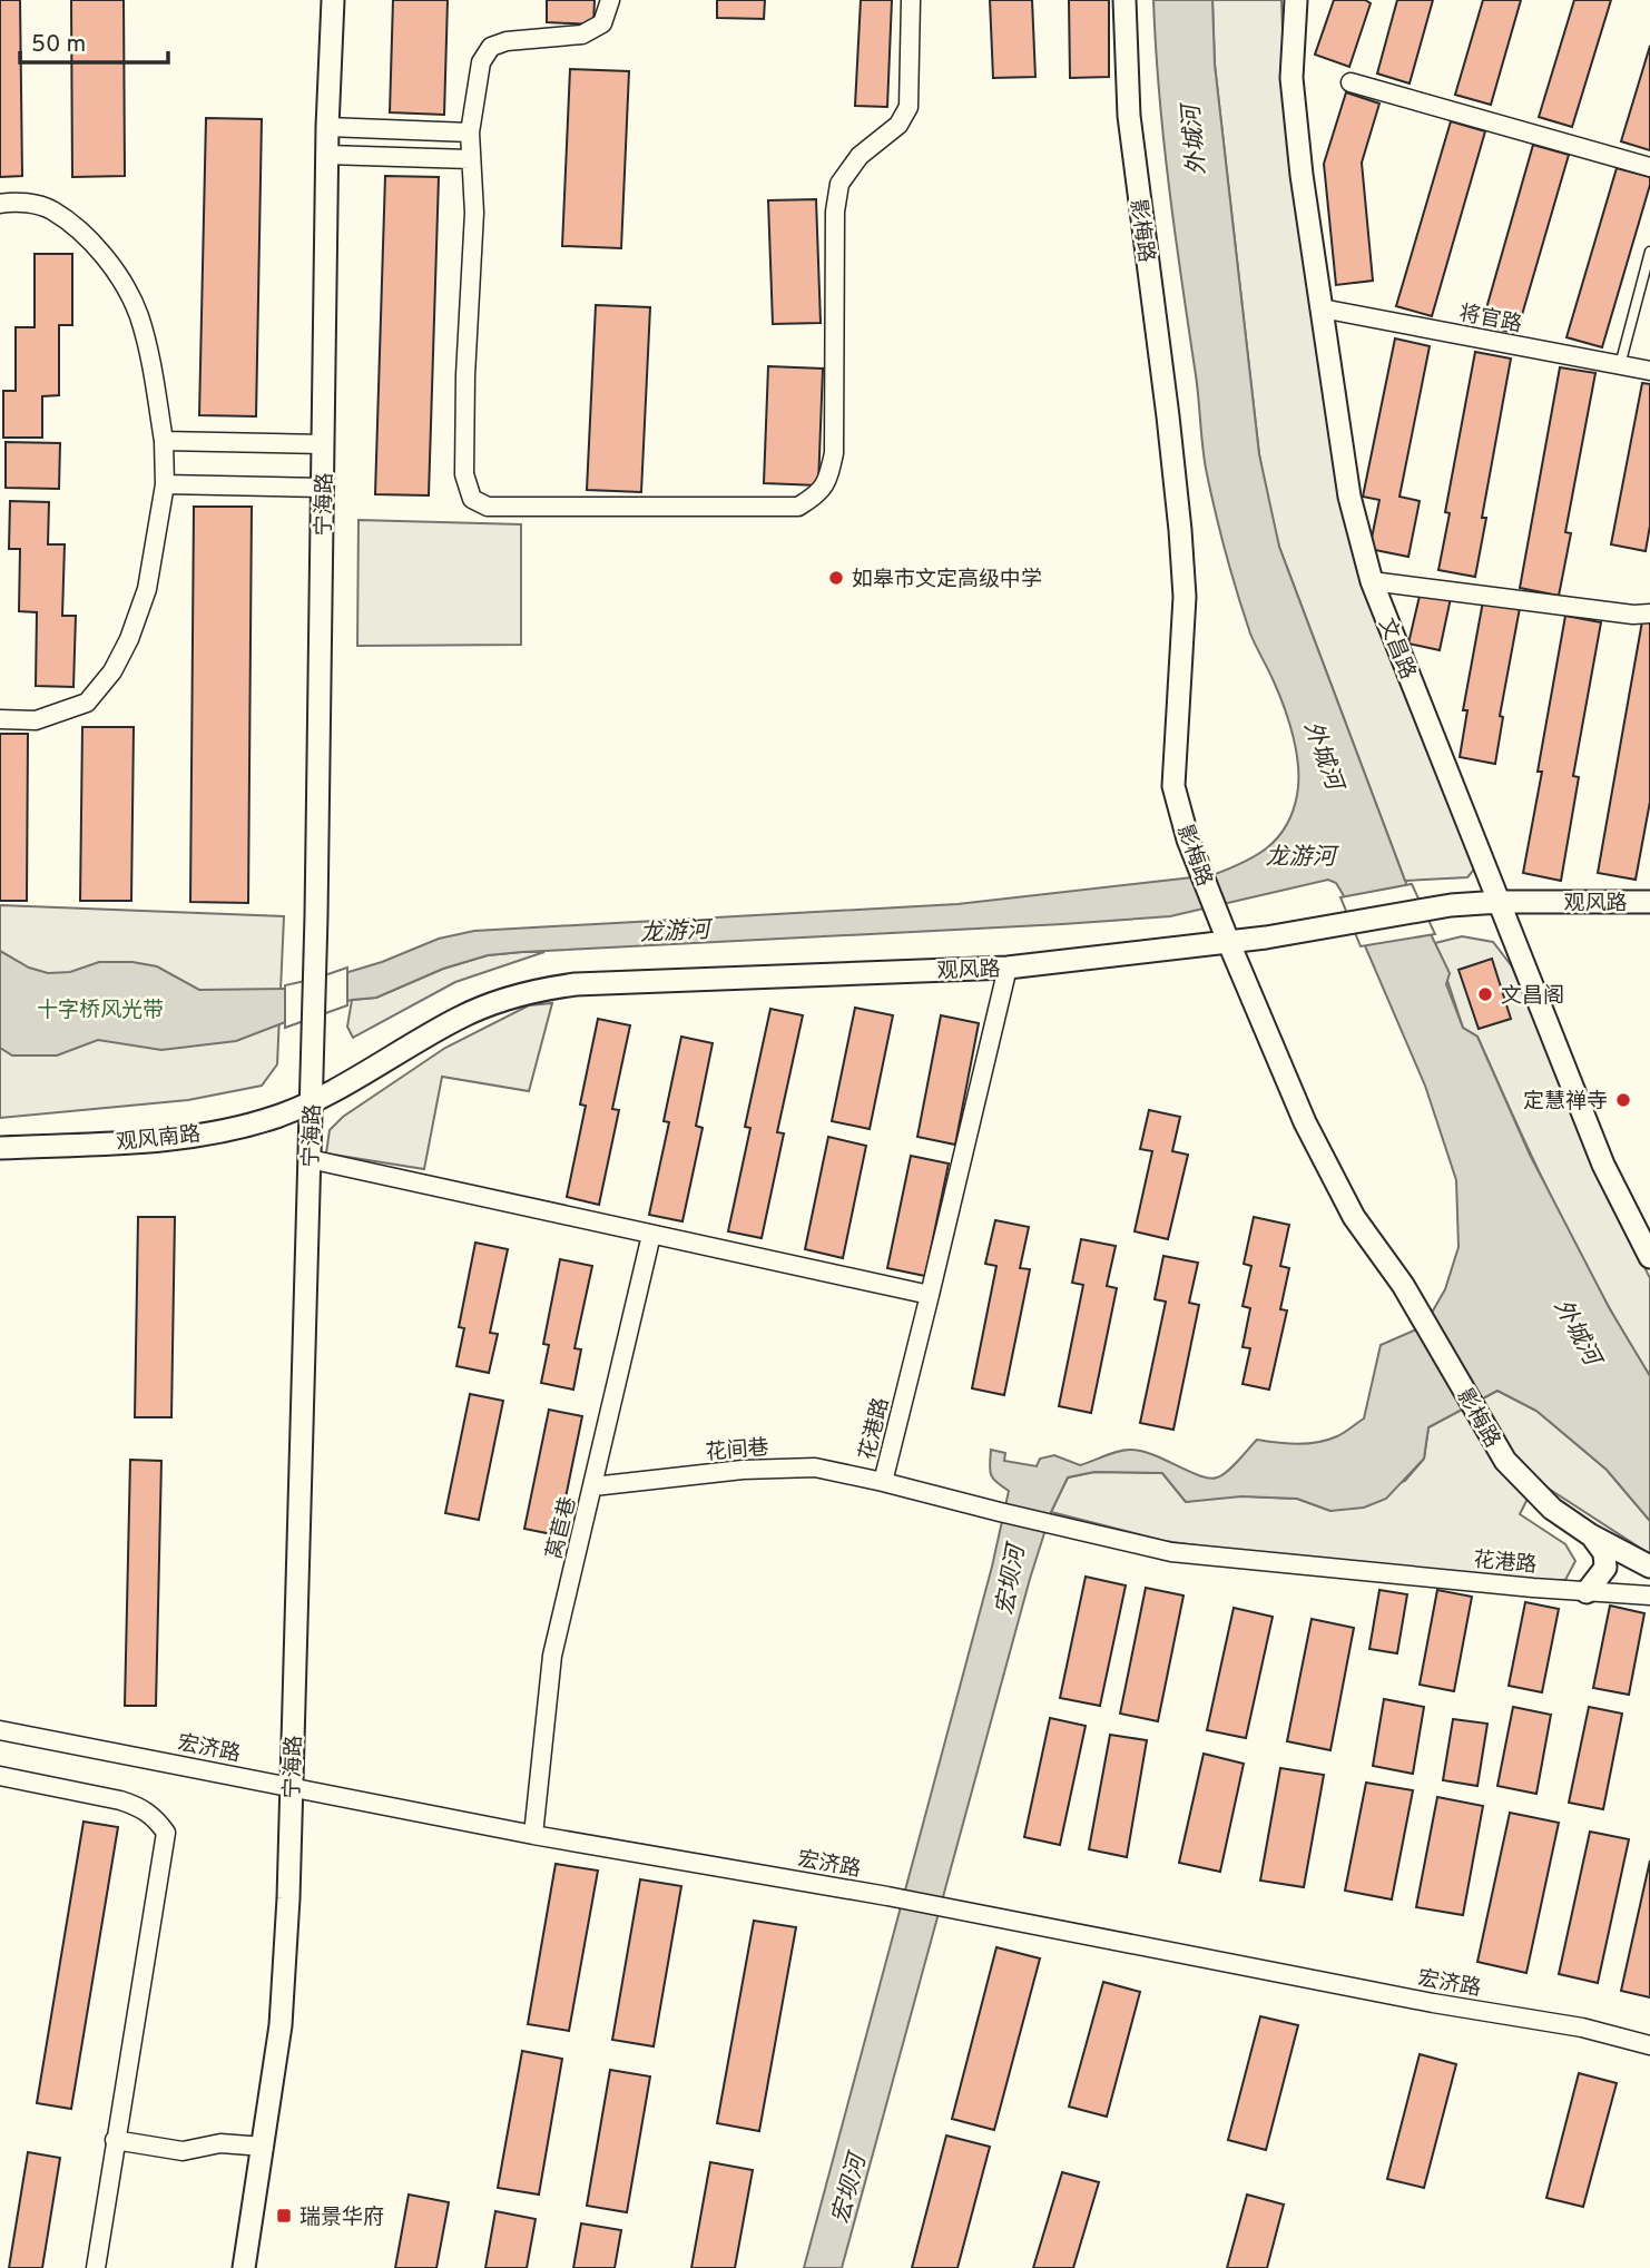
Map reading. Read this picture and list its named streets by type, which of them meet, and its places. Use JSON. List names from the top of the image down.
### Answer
{
  "streets": {
    "street": [
      "影梅路",
      "将官路",
      "宁海路",
      "文昌路",
      "观风路",
      "观风南路",
      "花港路",
      "花间巷",
      "莴苣巷",
      "宏济路"
    ]
  },
  "crossings": [
    ["影梅路", "观风路"],
    ["将官路", "文昌路"],
    ["宁海路", "观风路"],
    ["宁海路", "观风南路"],
    ["宁海路", "宏济路"],
    ["文昌路", "观风路"],
    ["观风路", "观风南路"],
    ["观风路", "花港路"],
    ["花港路", "花间巷"],
    ["花间巷", "莴苣巷"],
    ["莴苣巷", "宏济路"]
  ],
  "water": ["外城河", "龙游河", "宏坝河"],
  "parks": ["十字桥风光带"],
  "places": {
    "other": ["如皋市文定高级中学", "文昌阁", "定慧禅寺"],
    "transit": ["瑞景华府"]
  },
  "scale_bar": "50 m"
}
